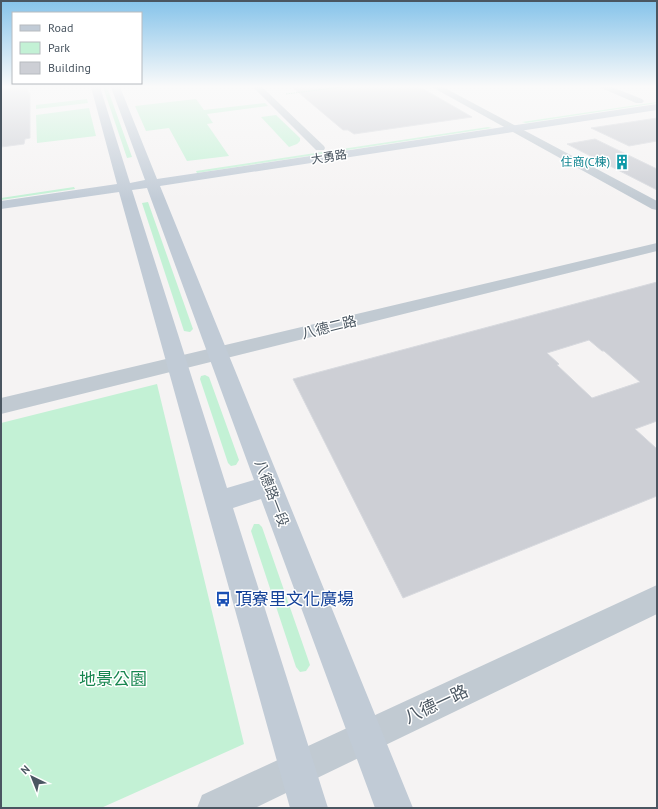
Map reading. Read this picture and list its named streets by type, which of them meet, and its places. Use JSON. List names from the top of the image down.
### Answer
{
  "streets": {
    "street": [
      "大勇路",
      "八德二路",
      "八德路一段",
      "八德一路"
    ]
  },
  "crossings": [
    ["大勇路", "八德路一段"],
    ["八德二路", "八德路一段"],
    ["八德路一段", "八德一路"]
  ],
  "parks": ["地景公園"],
  "places": {
    "building": ["住商(C棟)"],
    "bus stop": ["頂寮里文化廣場"]
  },
  "legend": ["Road", "Park", "Building"],
  "north": "top left"
}
